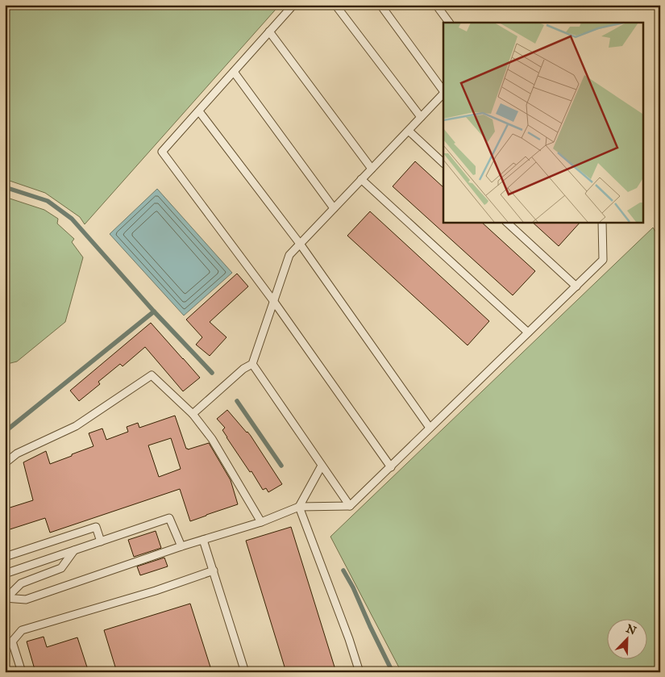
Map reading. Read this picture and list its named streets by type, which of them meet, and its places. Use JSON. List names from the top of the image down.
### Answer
{
  "north": "top right"
}
